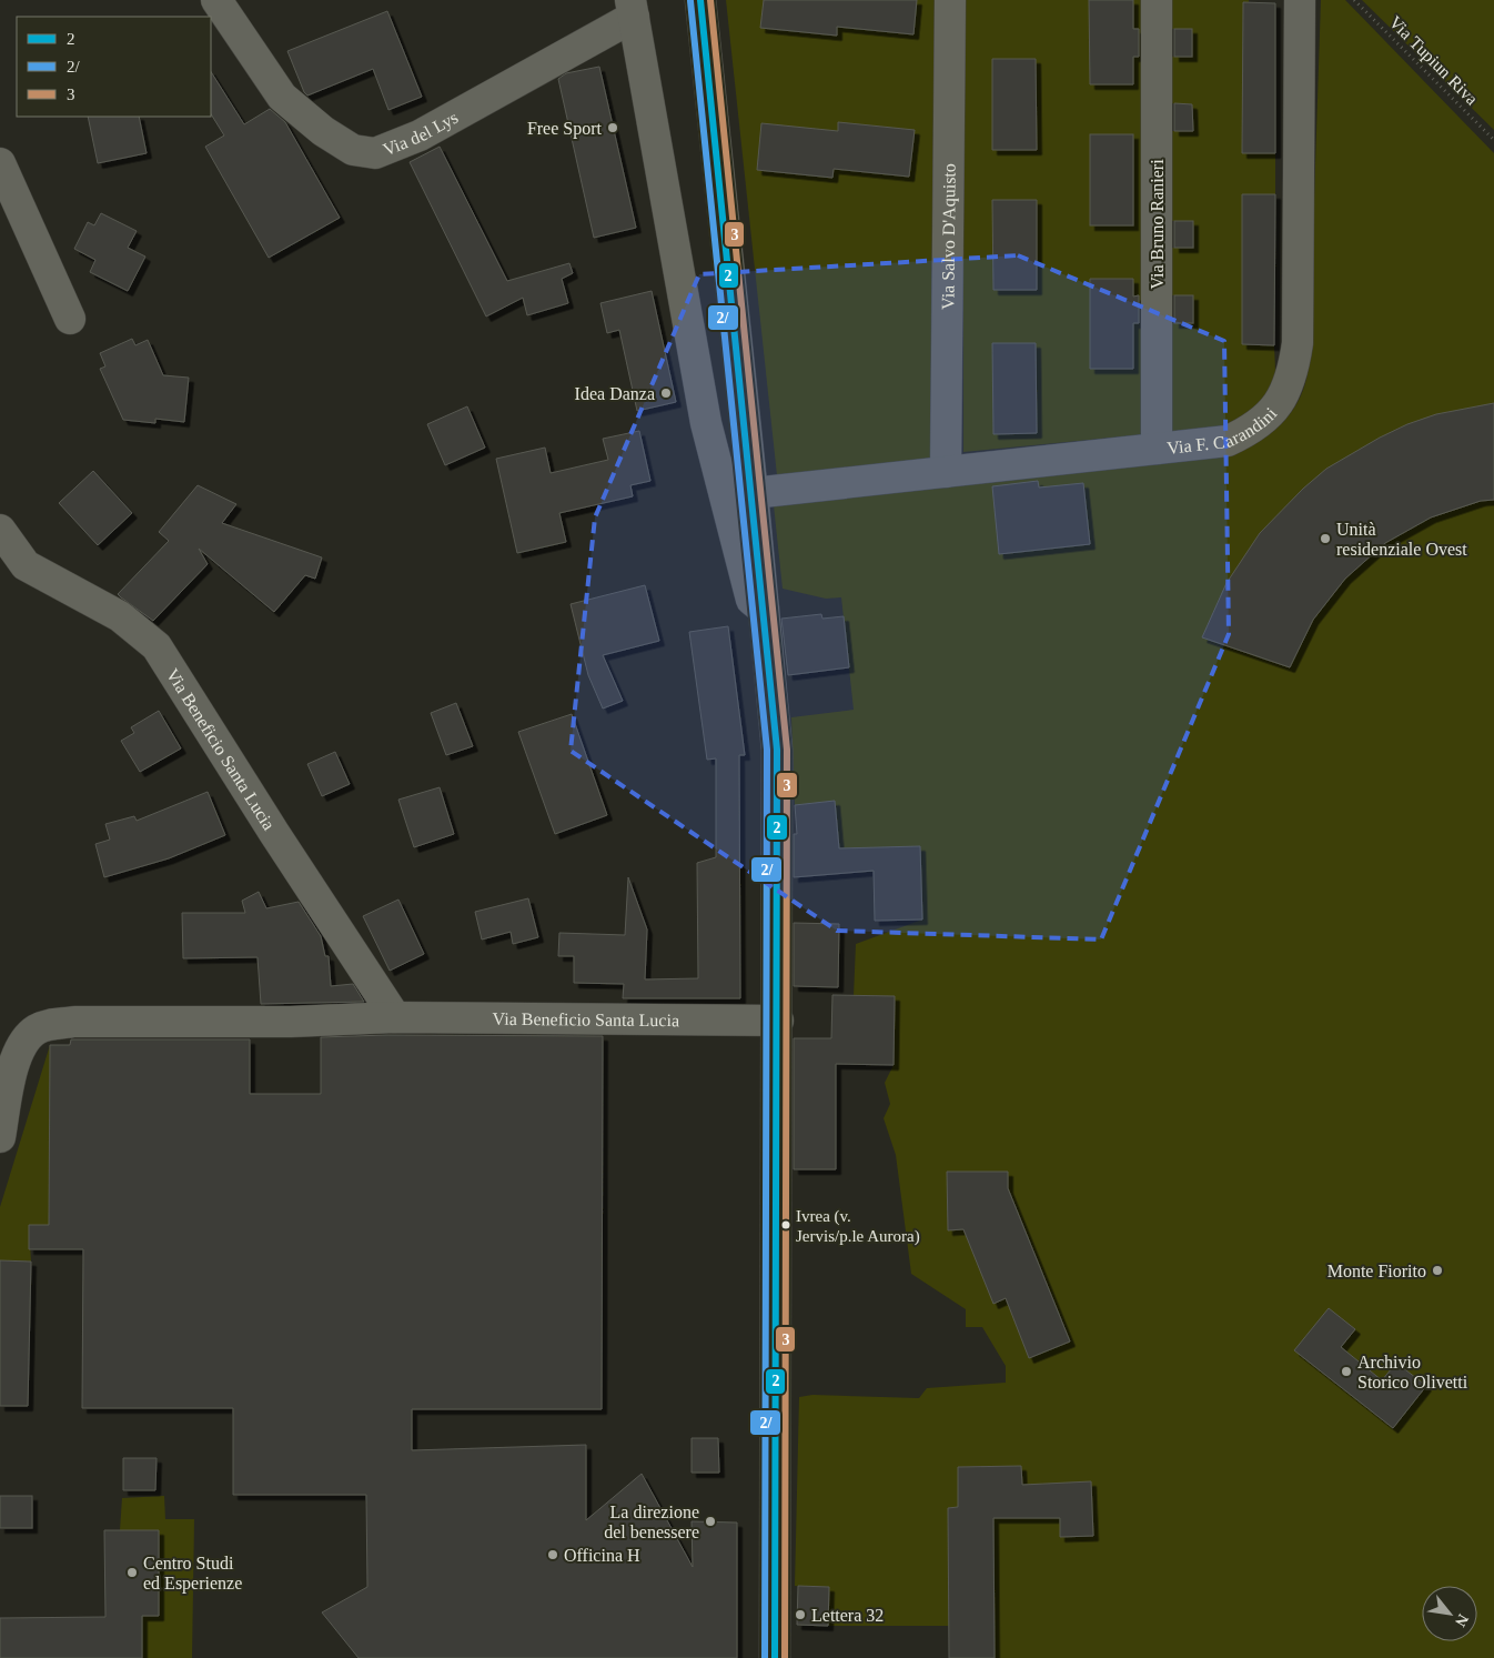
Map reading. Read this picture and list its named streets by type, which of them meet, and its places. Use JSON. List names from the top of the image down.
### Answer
{
  "streets": {
    "street": [
      "Via del Lys",
      "Via Bruno Ranieri",
      "Via Salvo D'Aquisto",
      "Via F. Carandini",
      "Via Beneficio Santa Lucia"
    ],
    "path": ["Via Tupiun Riva"]
  },
  "crossings": [
    ["Via Bruno Ranieri", "Via F. Carandini"],
    ["Via Salvo D'Aquisto", "Via F. Carandini"]
  ],
  "places": [
    "Free Sport",
    "Idea Danza",
    "Unità residenziale Ovest",
    "Ivrea (v. Jervis/p.le Aurora)",
    "Monte Fiorito",
    "Archivio Storico Olivetti",
    "La direzione del benessere",
    "Officina H",
    "Centro Studi ed Esperienze",
    "Lettera 32"
  ],
  "lines": ["transit line 2", "transit line 3", "transit line 2/"],
  "legend": ["2", "2/", "3"],
  "north": "bottom right"
}
